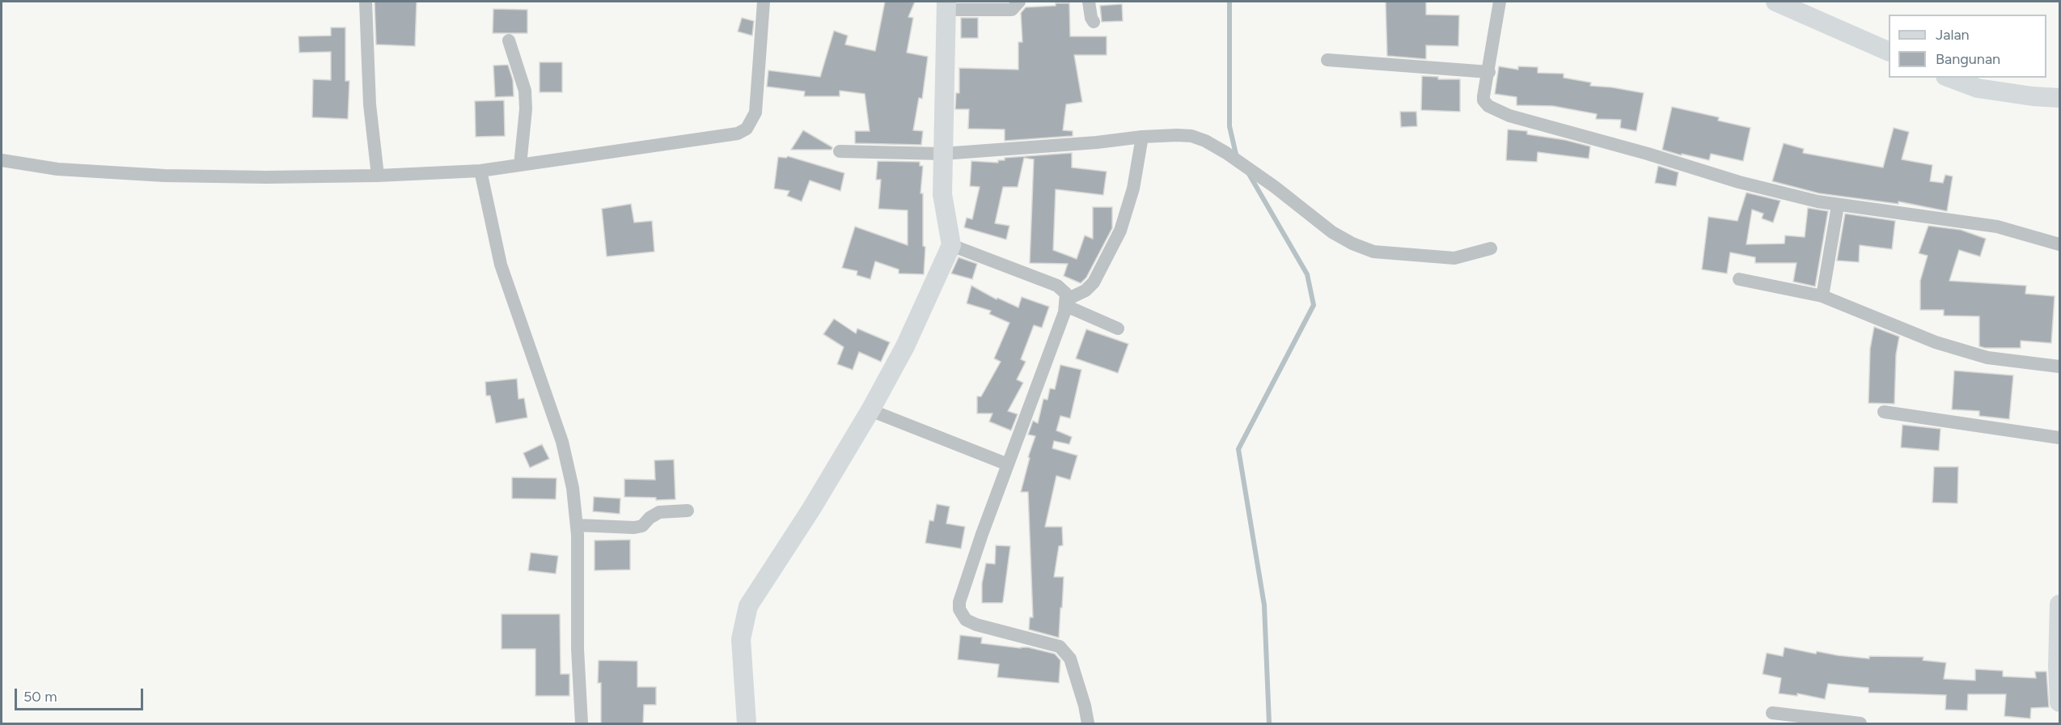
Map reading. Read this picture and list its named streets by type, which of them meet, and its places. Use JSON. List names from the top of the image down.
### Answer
{
  "legend": ["Jalan", "Bangunan"],
  "scale_bar": "50 m"
}
